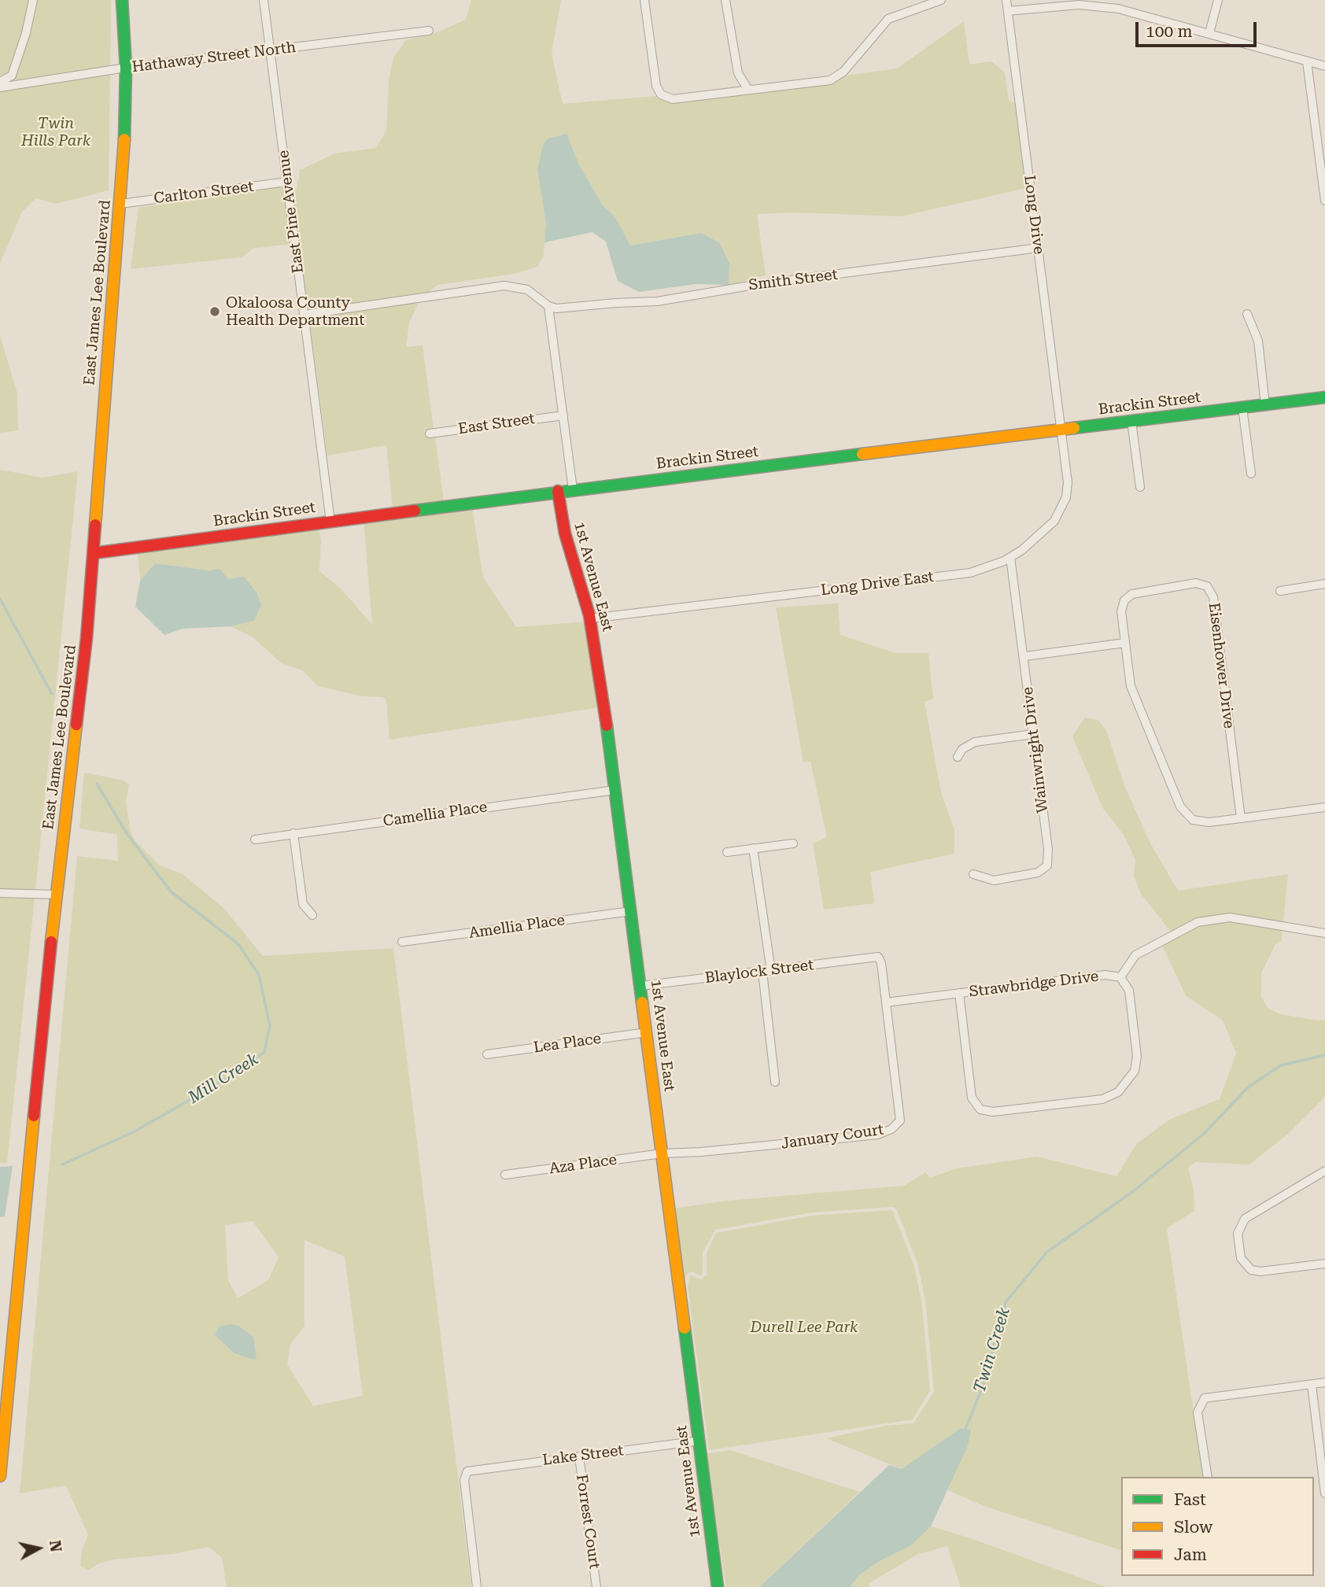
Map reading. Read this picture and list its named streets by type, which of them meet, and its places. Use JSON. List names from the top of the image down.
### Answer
{
  "streets": {
    "street": [
      "Hathaway Street North",
      "Carlton Street",
      "East Pine Avenue",
      "Long Drive",
      "Smith Street",
      "East James Lee Boulevard",
      "Brackin Street",
      "East Street",
      "1st Avenue East",
      "Long Drive East",
      "Eisenhower Drive",
      "Wainwright Drive",
      "Camellia Place",
      "Amellia Place",
      "Blaylock Street",
      "Strawbridge Drive",
      "Lea Place",
      "January Court",
      "Aza Place",
      "Lake Street",
      "Forrest Court"
    ]
  },
  "crossings": [
    ["Hathaway Street North", "East Pine Avenue"],
    ["Hathaway Street North", "East James Lee Boulevard"],
    ["Carlton Street", "East Pine Avenue"],
    ["Carlton Street", "East James Lee Boulevard"],
    ["East Pine Avenue", "Brackin Street"],
    ["Long Drive", "Smith Street"],
    ["Long Drive", "Brackin Street"],
    ["Long Drive", "Long Drive East"],
    ["East James Lee Boulevard", "Brackin Street"],
    ["Brackin Street", "1st Avenue East"],
    ["Brackin Street", "Long Drive East"],
    ["1st Avenue East", "Long Drive East"],
    ["1st Avenue East", "Camellia Place"],
    ["1st Avenue East", "Amellia Place"],
    ["1st Avenue East", "Blaylock Street"],
    ["1st Avenue East", "Lea Place"],
    ["1st Avenue East", "January Court"],
    ["1st Avenue East", "Aza Place"],
    ["1st Avenue East", "Lake Street"],
    ["Long Drive East", "Wainwright Drive"],
    ["Blaylock Street", "January Court"],
    ["Strawbridge Drive", "January Court"],
    ["January Court", "Aza Place"],
    ["Lake Street", "Forrest Court"]
  ],
  "water": ["Mill Creek", "Twin Creek"],
  "parks": ["Twin Hills Park", "Durell Lee Park"],
  "places": ["Okaloosa County Health Department"],
  "legend": ["Fast", "Slow", "Jam"],
  "scale_bar": "100 m",
  "north": "right"
}
